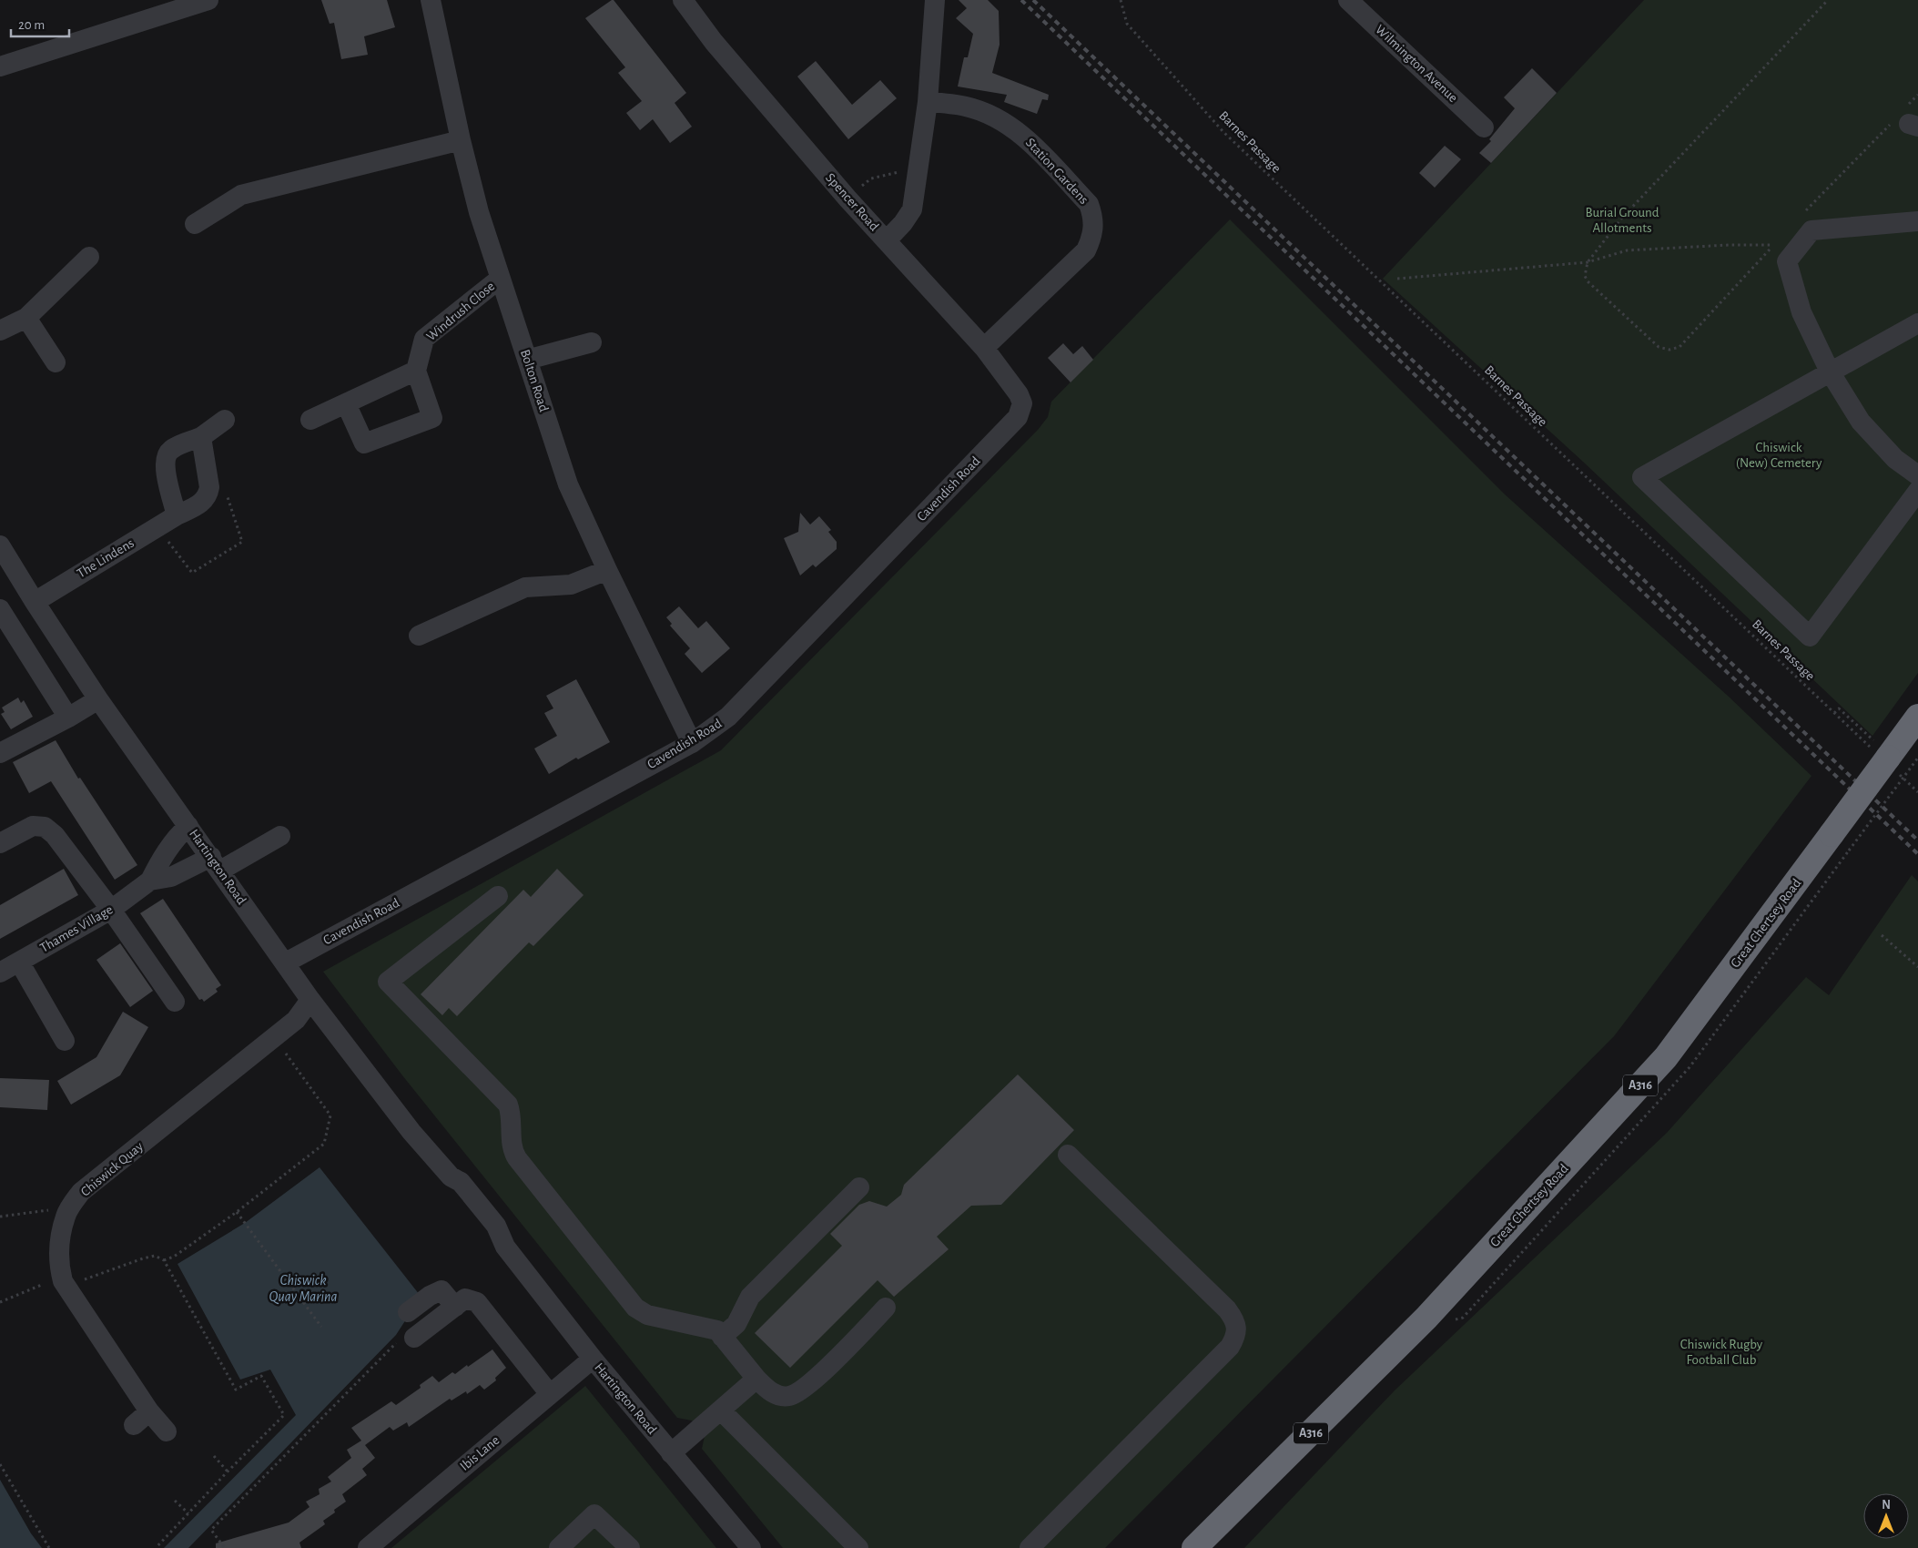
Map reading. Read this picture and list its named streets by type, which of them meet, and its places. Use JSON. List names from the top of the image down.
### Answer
{
  "streets": {
    "highway": ["Great Chertsey Road", "A316"],
    "street": [
      "Wilmington Avenue",
      "Station Gardens",
      "Spencer Road",
      "Windrush Close",
      "Bolton Road",
      "Cavendish Road",
      "The Lindens",
      "Hartington Road",
      "Thames Village",
      "Chiswick Quay",
      "Ibis Lane"
    ],
    "path": ["Barnes Passage"]
  },
  "crossings": [
    ["Barnes Passage", "A316"],
    ["Station Gardens", "Spencer Road"],
    ["Spencer Road", "Cavendish Road"],
    ["Windrush Close", "Bolton Road"],
    ["Bolton Road", "Cavendish Road"],
    ["Cavendish Road", "Hartington Road"],
    ["The Lindens", "Hartington Road"],
    ["Hartington Road", "Thames Village"],
    ["Hartington Road", "Chiswick Quay"],
    ["Hartington Road", "Ibis Lane"],
    ["Great Chertsey Road", "A316"]
  ],
  "water": ["Chiswick Quay Marina"],
  "parks": ["Burial Ground Allotments", "Chiswick (New) Cemetery", "Chiswick Rugby Football Club"],
  "scale_bar": "20 m",
  "north": "top"
}
